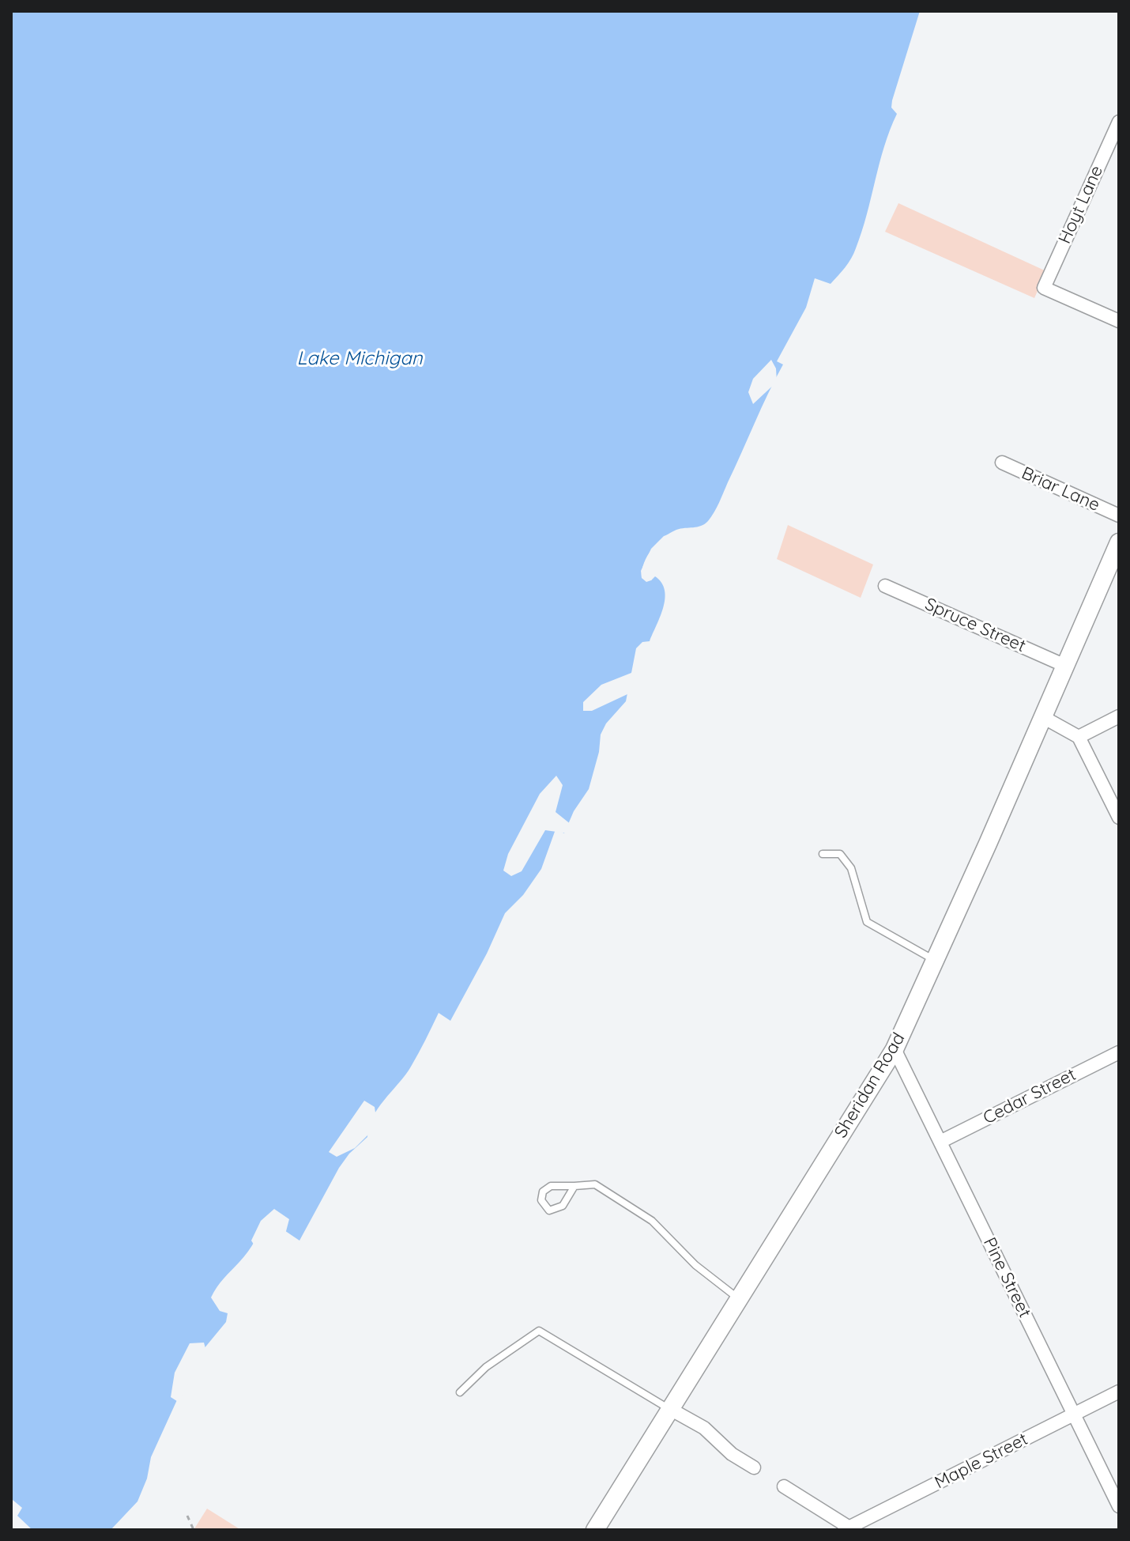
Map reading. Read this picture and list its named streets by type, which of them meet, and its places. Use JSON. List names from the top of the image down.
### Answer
{
  "streets": {
    "street": [
      "Hoyt Lane",
      "Briar Lane",
      "Spruce Street",
      "Sheridan Road",
      "Cedar Street",
      "Pine Street",
      "Maple Street"
    ]
  },
  "crossings": [
    ["Spruce Street", "Sheridan Road"],
    ["Sheridan Road", "Pine Street"],
    ["Cedar Street", "Pine Street"],
    ["Pine Street", "Maple Street"]
  ],
  "water": ["Lake Michigan"]
}
